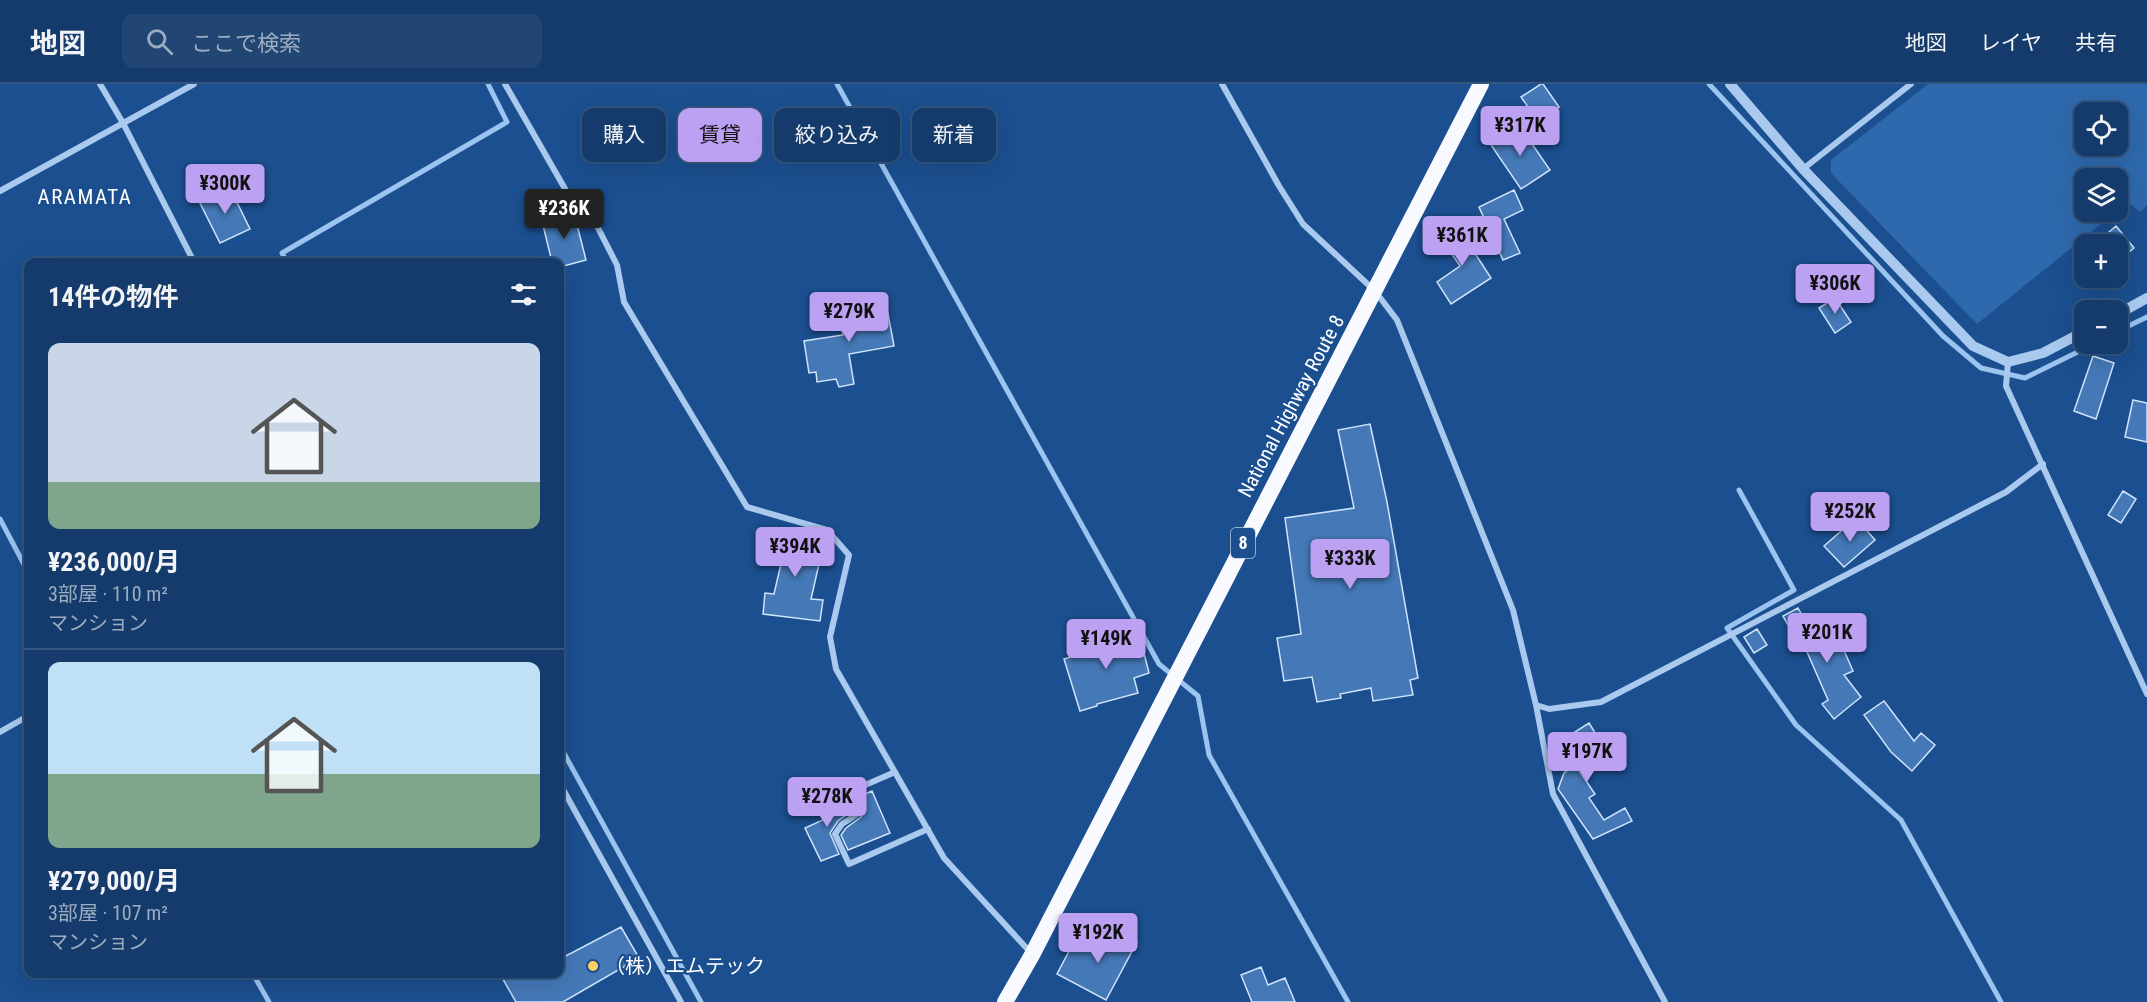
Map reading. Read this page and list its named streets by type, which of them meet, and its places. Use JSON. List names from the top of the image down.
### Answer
{
  "streets": {
    "highway": ["National Highway Route 8", "8"]
  },
  "districts": ["ARAMATA"],
  "places": ["（株）エムテック"],
  "page": {
    "header": "地図",
    "search": "ここで検索",
    "nav": ["地図", "レイヤ", "共有"],
    "map_buttons": ["+", "−"],
    "price": [
      "¥317K",
      "¥300K",
      "¥236K",
      "¥361K",
      "¥306K",
      "¥279K",
      "¥252K",
      "¥394K",
      "¥333K",
      "¥201K",
      "¥149K",
      "¥197K",
      "¥278K",
      "¥192K"
    ],
    "chip": [
      "購入",
      "賃貸",
      "絞り込み",
      "新着"
    ],
    "heading": "14件の物件",
    "list": [
      {
        "name": "¥236,000/月",
        "note": "3部屋 · 110 m² · マンション"
      },
      {
        "name": "¥279,000/月",
        "note": "3部屋 · 107 m² · マンション"
      }
    ]
  }
}
